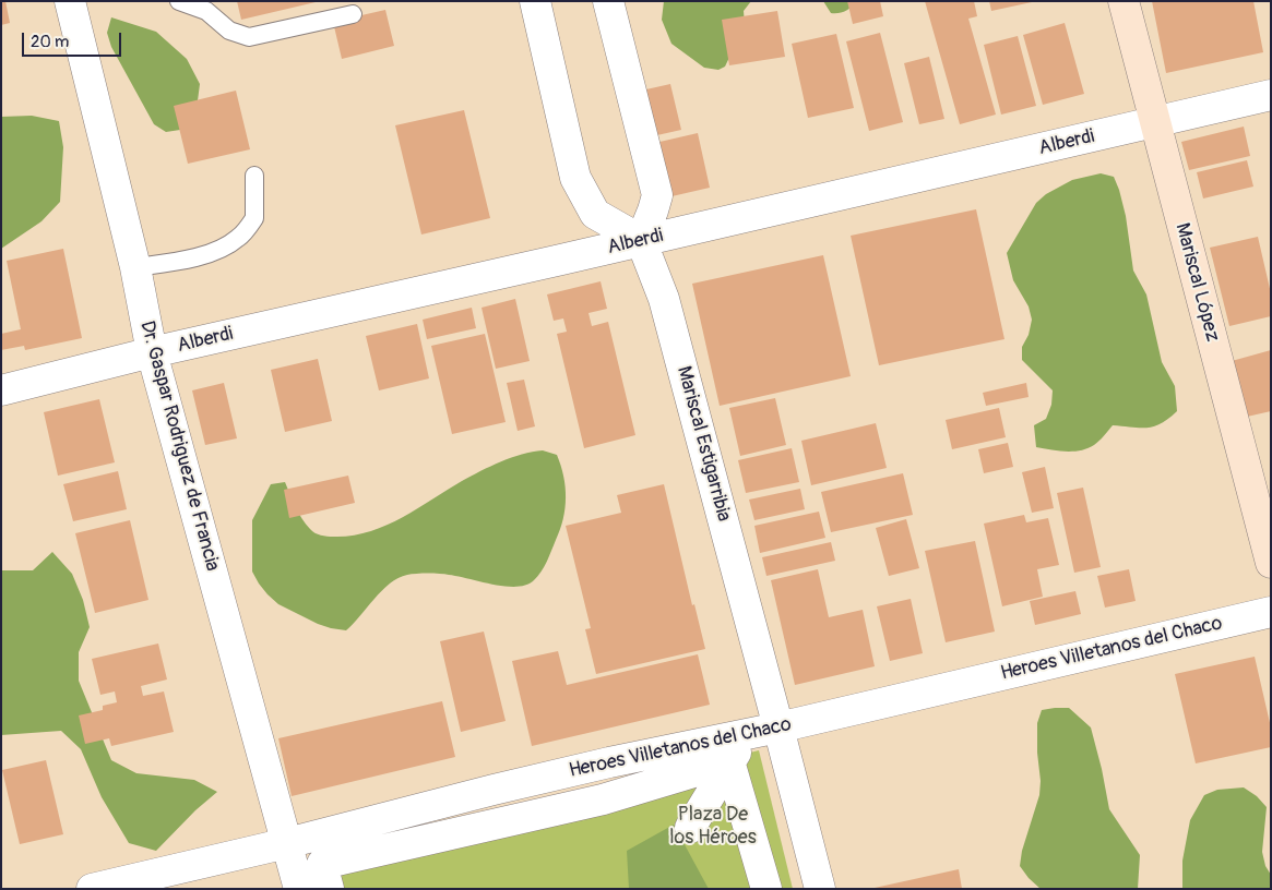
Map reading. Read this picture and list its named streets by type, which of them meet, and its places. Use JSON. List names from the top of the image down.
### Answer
{
  "streets": {
    "main road": ["Mariscal López"],
    "street": [
      "Alberdi",
      "Mariscal Estigarribia",
      "Dr. Gaspar Rodriguez de Francia",
      "Heroes Villetanos del Chaco"
    ]
  },
  "crossings": [
    ["Alberdi", "Mariscal López"],
    ["Alberdi", "Mariscal Estigarribia"],
    ["Alberdi", "Dr. Gaspar Rodriguez de Francia"],
    ["Mariscal Estigarribia", "Heroes Villetanos del Chaco"],
    ["Dr. Gaspar Rodriguez de Francia", "Heroes Villetanos del Chaco"]
  ],
  "parks": ["Plaza De los Héroes"],
  "scale_bar": "20 m"
}
